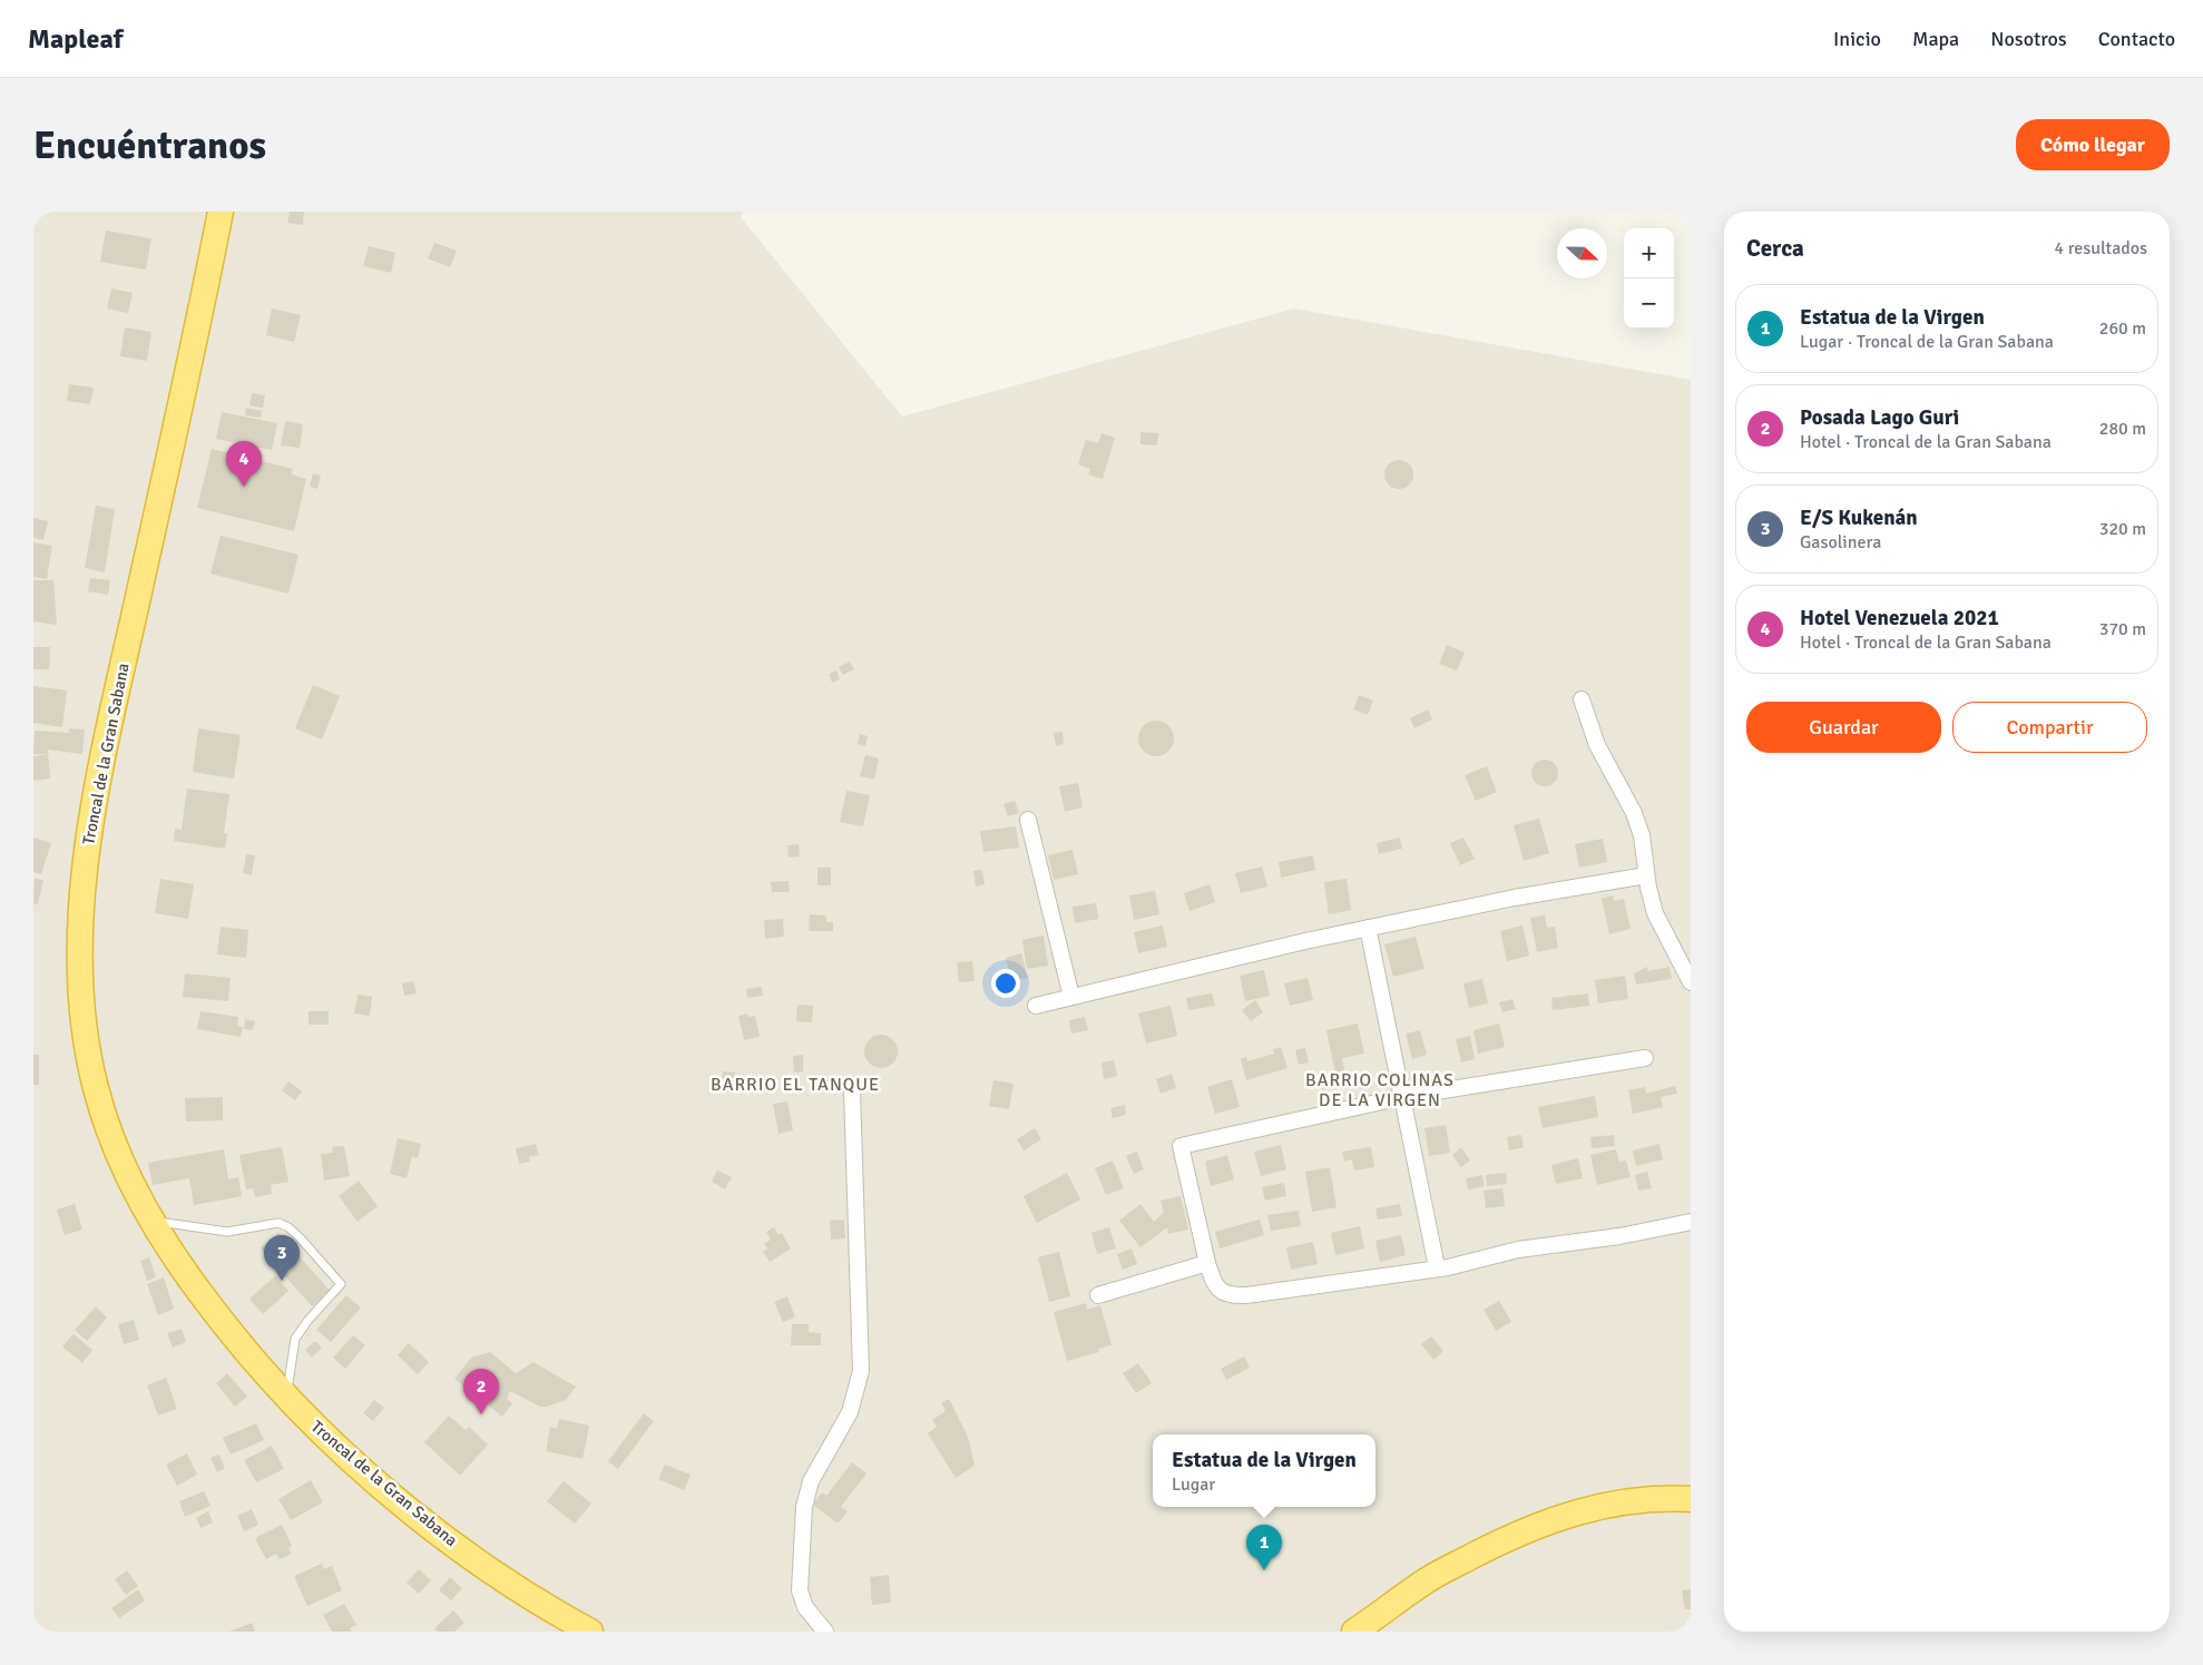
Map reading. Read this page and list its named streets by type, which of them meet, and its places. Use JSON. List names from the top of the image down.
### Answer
{
  "streets": {
    "highway": ["Troncal de la Gran Sabana"]
  },
  "districts": ["BARRIO COLINAS DE LA VIRGEN", "BARRIO EL TANQUE"],
  "north": "right",
  "page": {
    "header": "Mapleaf",
    "nav": [
      "Inicio",
      "Mapa",
      "Nosotros",
      "Contacto"
    ],
    "buttons": [
      "Cómo llegar",
      ["Guardar", "Compartir"]
    ],
    "title": "Encuéntranos",
    "heading": ["Cerca", "4 resultados"],
    "map_buttons": ["+", "−"],
    "list": [
      {
        "mark": "1",
        "name": "Estatua de la Virgen",
        "note": "Lugar · Troncal de la Gran Sabana",
        "value": "260 m"
      },
      {
        "mark": "2",
        "name": "Posada Lago Guri",
        "note": "Hotel · Troncal de la Gran Sabana",
        "value": "280 m"
      },
      {
        "mark": "3",
        "name": "E/S Kukenán",
        "note": "Gasolinera",
        "value": "320 m"
      },
      {
        "mark": "4",
        "name": "Hotel Venezuela 2021",
        "note": "Hotel · Troncal de la Gran Sabana",
        "value": "370 m"
      }
    ],
    "pins": [
      "4",
      "3",
      "2",
      "1"
    ],
    "popup": ["Estatua de la Virgen", "Lugar"]
  }
}
